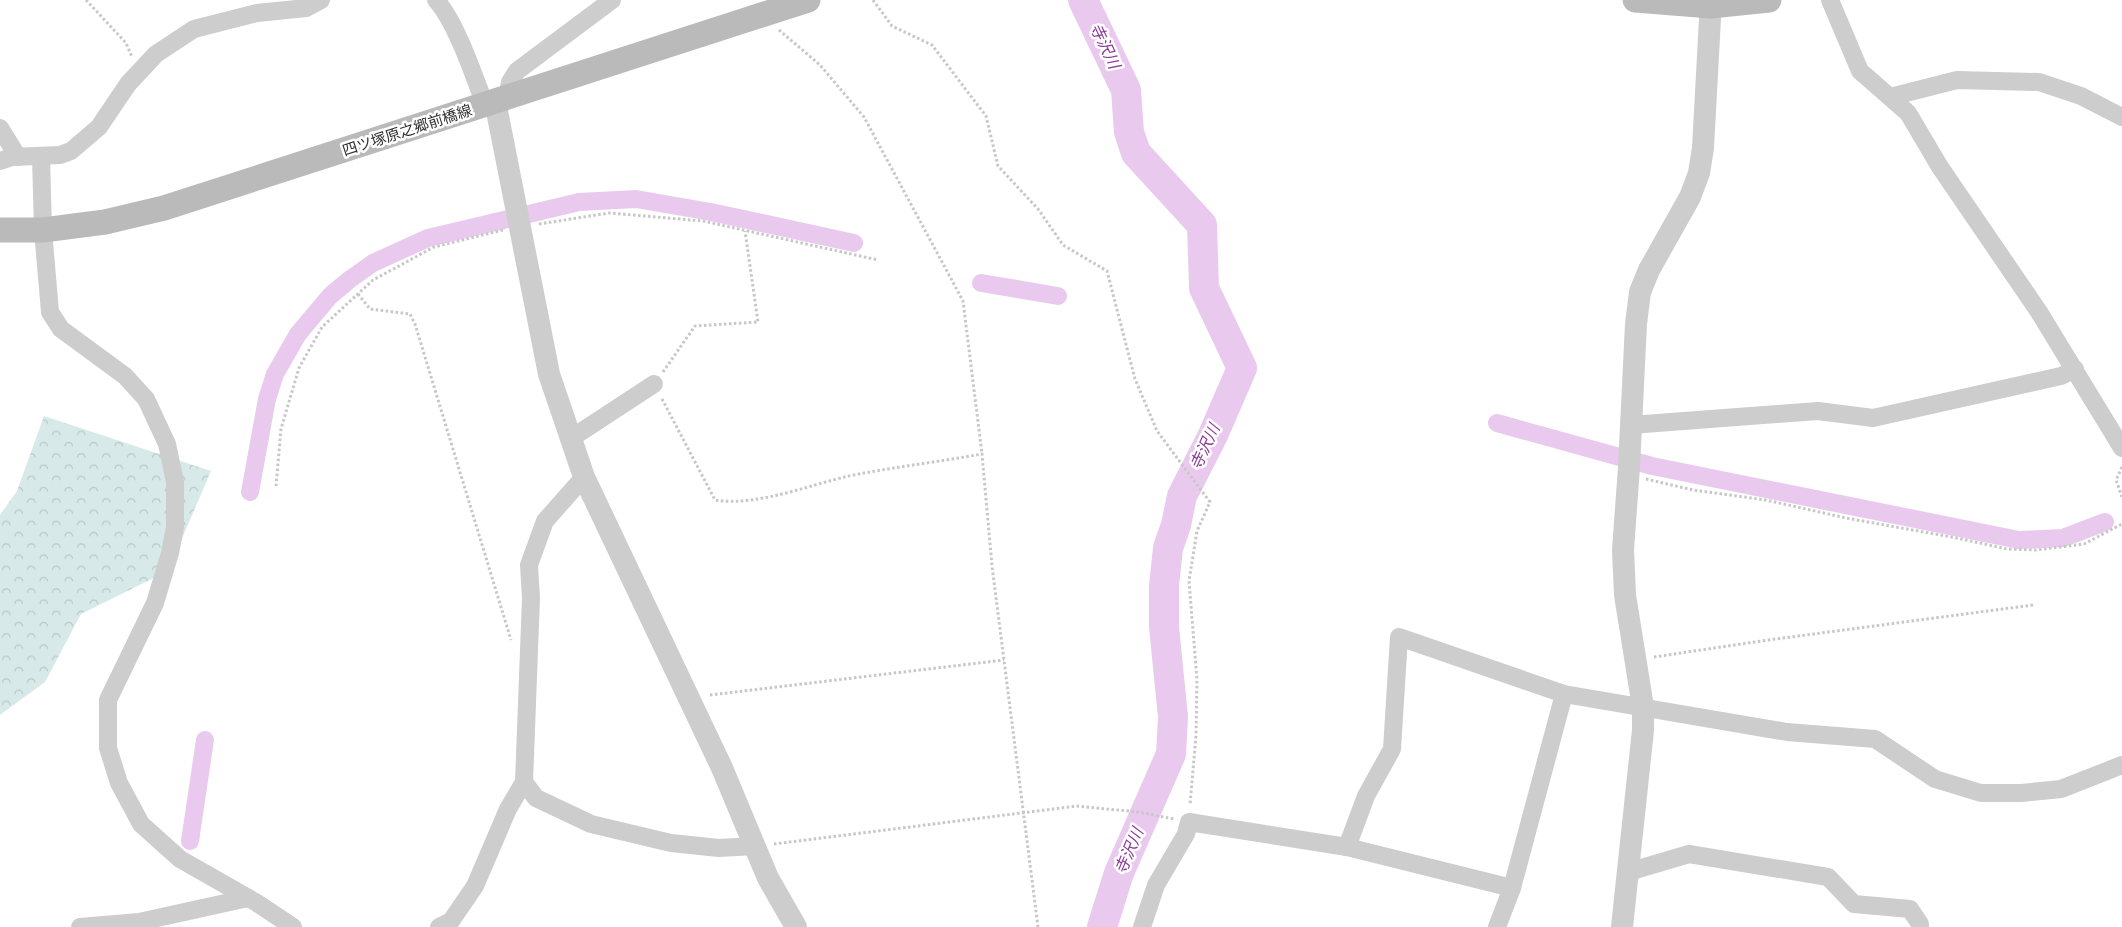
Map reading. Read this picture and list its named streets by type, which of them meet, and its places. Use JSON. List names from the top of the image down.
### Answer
{
  "streets": {
    "main road": ["四ツ塚原之郷前橋線"]
  },
  "water": ["寺沢川"]
}
